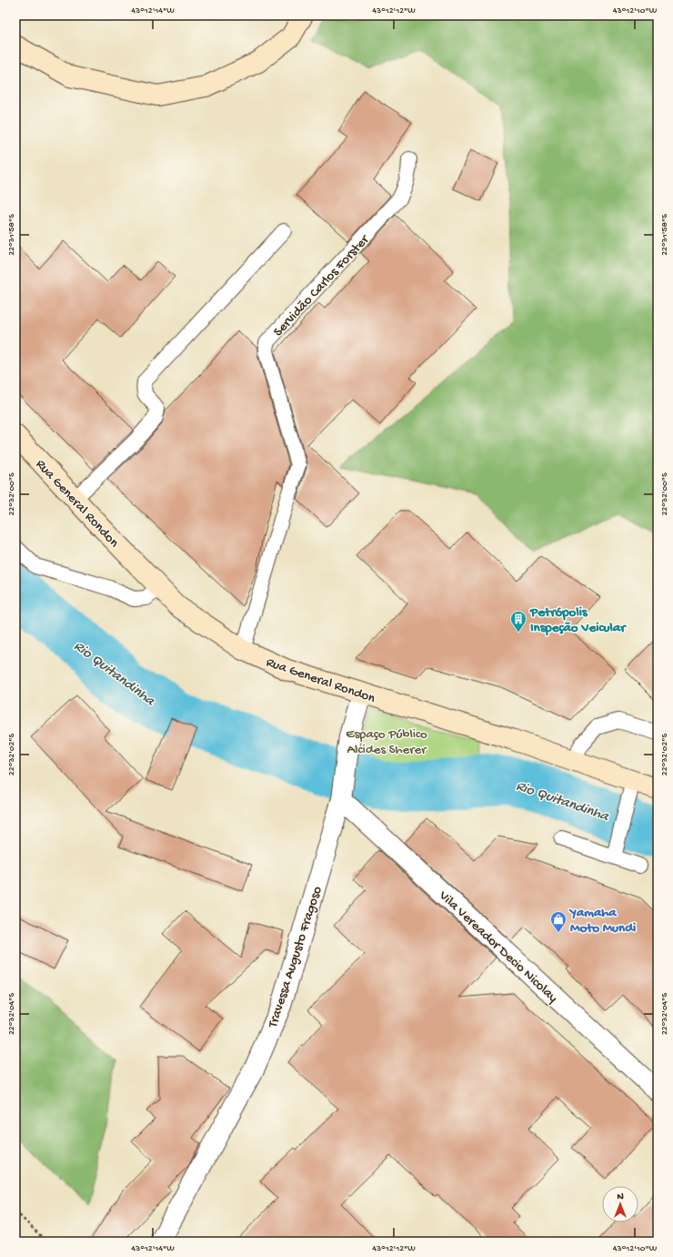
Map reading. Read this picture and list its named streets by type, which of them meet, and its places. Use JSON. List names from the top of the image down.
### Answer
{
  "streets": {
    "main road": ["Rua General Rondon"],
    "street": ["Vila Vereador Decio Nicolay", "Travessa Augusto Fragoso"],
    "lane": ["Servidão Carlos Forster"]
  },
  "crossings": [
    ["Servidão Carlos Forster", "Rua General Rondon"],
    ["Rua General Rondon", "Travessa Augusto Fragoso"],
    ["Vila Vereador Decio Nicolay", "Travessa Augusto Fragoso"]
  ],
  "water": ["Rio Quitandinha"],
  "parks": ["Espaço Público Alcides Sherer"],
  "places": {
    "building": ["Petrópolis Inspeção Veicular"],
    "shop": ["Yamaha Moto Mundi"]
  },
  "north": "top",
  "coordinates": [
    "43°12'14\"W",
    "43°12'12\"W",
    "43°12'10\"W",
    "22°31'58\"S",
    "22°32'00\"S",
    "22°32'02\"S",
    "22°32'04\"S"
  ]
}
